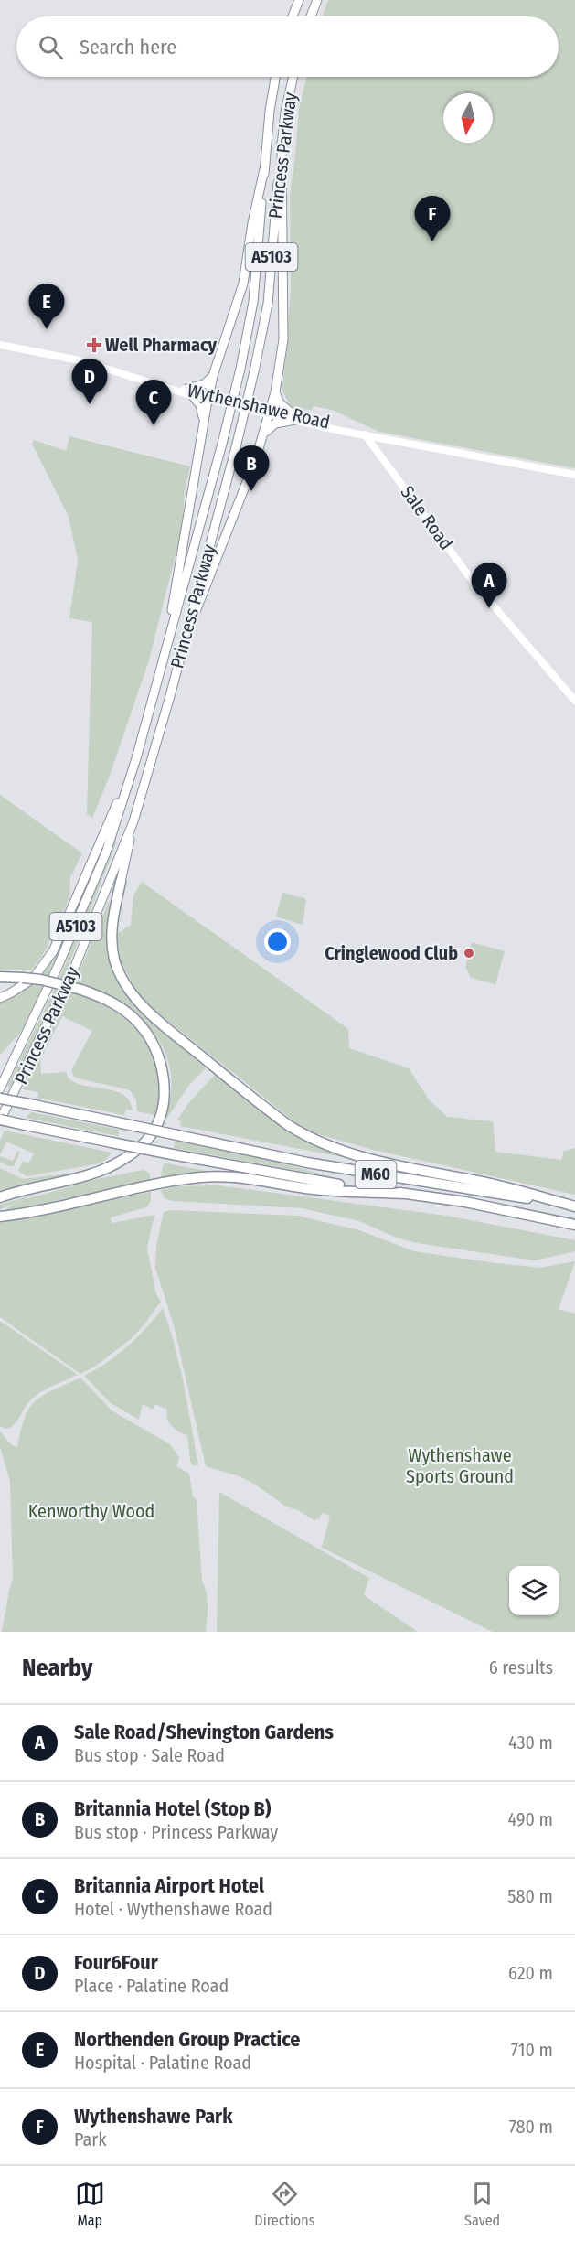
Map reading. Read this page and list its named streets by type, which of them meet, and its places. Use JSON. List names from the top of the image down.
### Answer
{
  "streets": {
    "highway": ["Princess Parkway", "A5103", "M60"],
    "main road": ["Wythenshawe Road", "Sale Road"]
  },
  "crossings": [
    ["Princess Parkway", "M60"],
    ["Wythenshawe Road", "Sale Road"]
  ],
  "parks": ["Wythenshawe Sports Ground", "Kenworthy Wood"],
  "places": {
    "health": ["Well Pharmacy"],
    "other": ["Cringlewood Club"]
  },
  "north": "bottom",
  "page": {
    "search": "Search here",
    "pins": [
      "F",
      "E",
      "D",
      "C",
      "B",
      "A"
    ],
    "heading": ["Nearby", "6 results"],
    "list": [
      {
        "mark": "A",
        "name": "Sale Road/Shevington Gardens",
        "note": "Bus stop · Sale Road",
        "value": "430 m"
      },
      {
        "mark": "B",
        "name": "Britannia Hotel (Stop B)",
        "note": "Bus stop · Princess Parkway",
        "value": "490 m"
      },
      {
        "mark": "C",
        "name": "Britannia Airport Hotel",
        "note": "Hotel · Wythenshawe Road",
        "value": "580 m"
      },
      {
        "mark": "D",
        "name": "Four6Four",
        "note": "Place · Palatine Road",
        "value": "620 m"
      },
      {
        "mark": "E",
        "name": "Northenden Group Practice",
        "note": "Hospital · Palatine Road",
        "value": "710 m"
      },
      {
        "mark": "F",
        "name": "Wythenshawe Park",
        "note": "Park",
        "value": "780 m"
      }
    ],
    "nav": ["Map", "Directions", "Saved"]
  }
}
